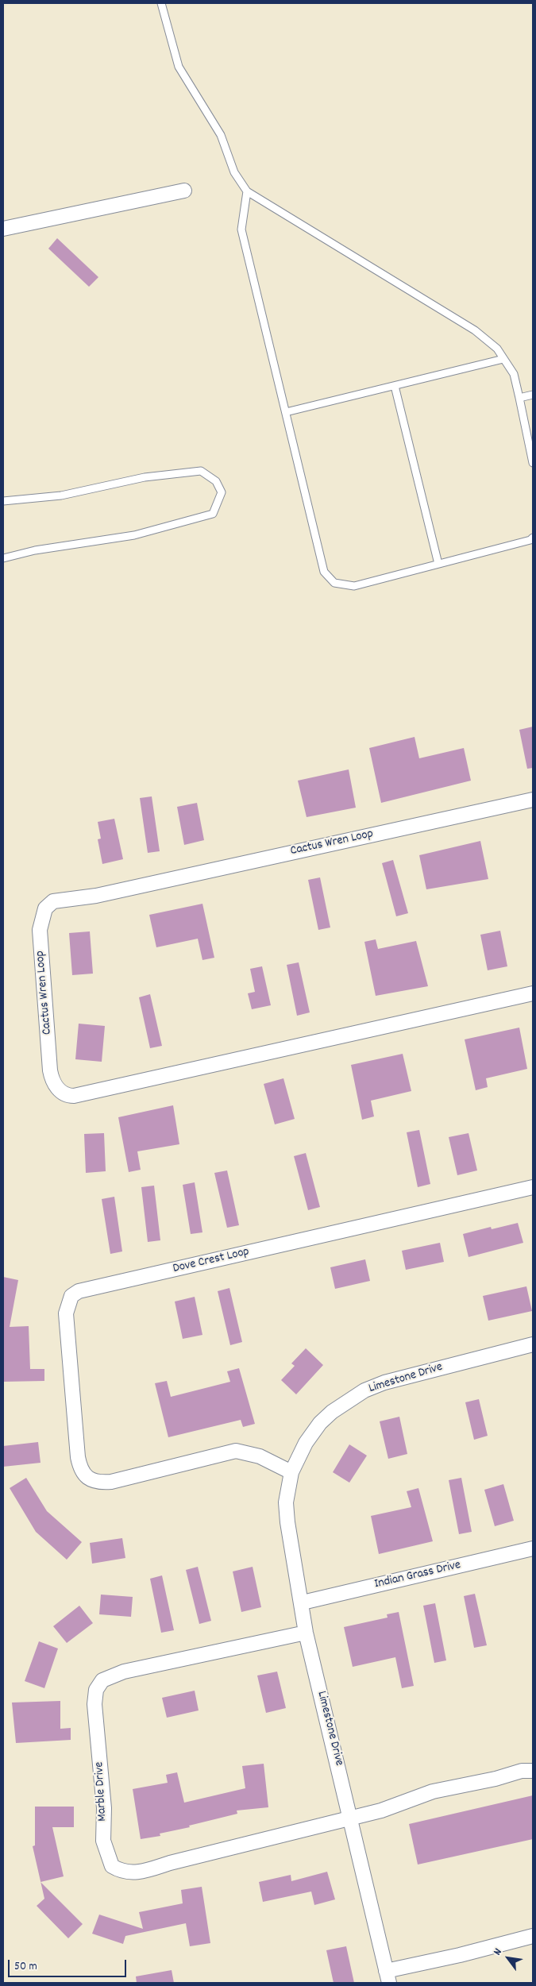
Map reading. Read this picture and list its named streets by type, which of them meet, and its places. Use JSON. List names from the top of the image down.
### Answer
{
  "streets": {
    "street": [
      "Cactus Wren Loop",
      "Dove Crest Loop",
      "Limestone Drive",
      "Indian Grass Drive",
      "Marble Drive"
    ]
  },
  "crossings": [
    ["Dove Crest Loop", "Limestone Drive"],
    ["Limestone Drive", "Indian Grass Drive"],
    ["Limestone Drive", "Marble Drive"]
  ],
  "scale_bar": "50 m",
  "north": "top left"
}
